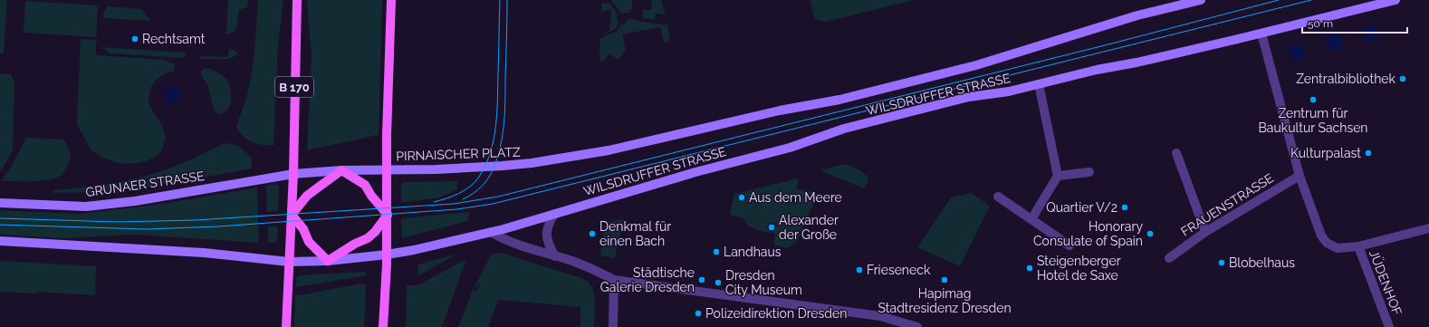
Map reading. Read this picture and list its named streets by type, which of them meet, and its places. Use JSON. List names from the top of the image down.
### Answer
{
  "streets": {
    "main road": ["B 170", "PIRNAISCHER PLATZ"],
    "street": [
      "WILSDRUFFER STRASSE",
      "GRUNAER STRASSE",
      "FRAUENSTRASSE",
      "JÜDENHOF"
    ]
  },
  "crossings": [
    ["B 170", "PIRNAISCHER PLATZ"],
    ["B 170", "GRUNAER STRASSE"],
    ["WILSDRUFFER STRASSE", "PIRNAISCHER PLATZ"],
    ["PIRNAISCHER PLATZ", "GRUNAER STRASSE"]
  ],
  "places": [
    "Rechtsamt",
    "Zentralbibliothek",
    "Zentrum für Baukultur Sachsen",
    "Kulturpalast",
    "Aus dem Meere",
    "Quartier V/2",
    "Alexander der Große",
    "Denkmal für einen Bach",
    "Honorary Consulate of Spain",
    "Landhaus",
    "Blobelhaus",
    "Steigenberger Hotel de Saxe",
    "Frieseneck",
    "Städtische Galerie Dresden",
    "Hapimag Stadtresidenz Dresden",
    "Dresden City Museum",
    "Polizeidirektion Dresden"
  ],
  "scale_bar": "50 m"
}
